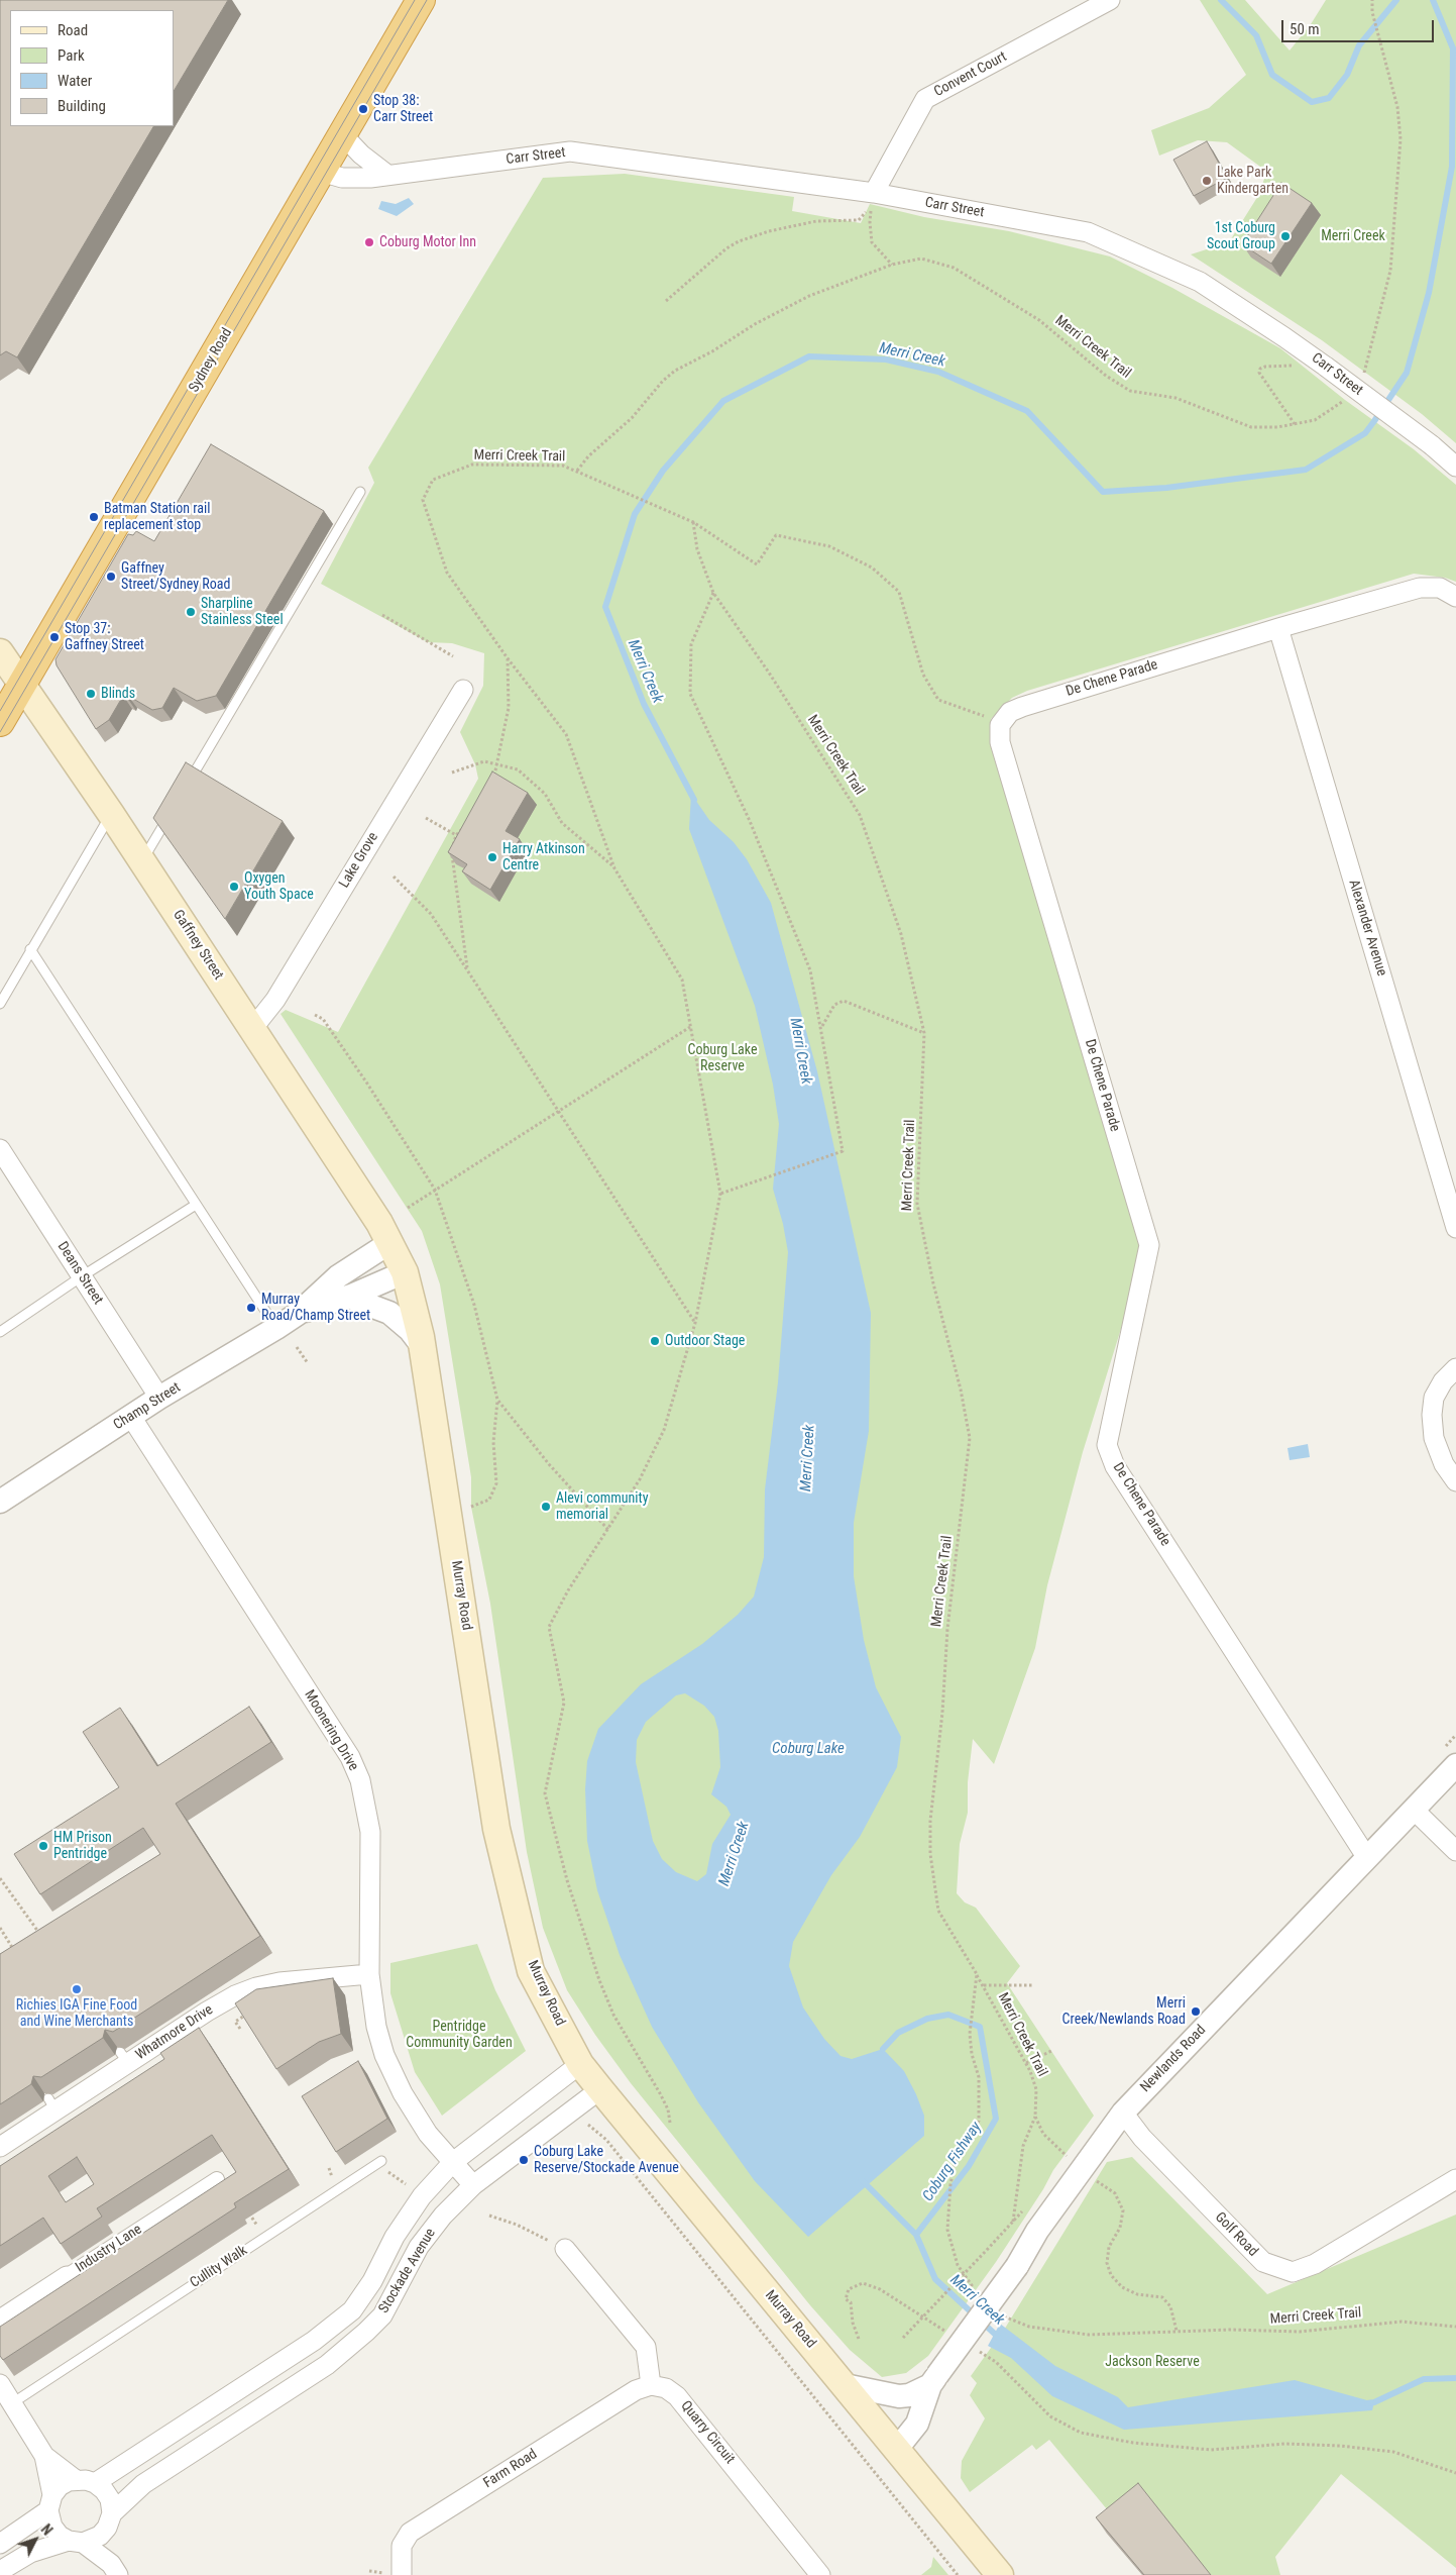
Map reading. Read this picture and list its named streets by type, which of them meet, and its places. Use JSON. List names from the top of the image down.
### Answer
{
  "streets": {
    "highway": ["Sydney Road"],
    "main road": ["Gaffney Street", "Murray Road"],
    "street": [
      "Convent Court",
      "Carr Street",
      "De Chene Parade",
      "Lake Grove",
      "Alexander Avenue",
      "Deans Street",
      "Champ Street",
      "Moonering Drive",
      "Whatmore Drive",
      "Newlands Road",
      "Golf Road",
      "Industry Lane",
      "Stockade Avenue",
      "Quarry Circuit",
      "Farm Road"
    ],
    "lane": ["Cullity Walk"],
    "path": ["Merri Creek Trail"]
  },
  "crossings": [
    ["Convent Court", "Carr Street"],
    ["Carr Street", "Sydney Road"],
    ["Sydney Road", "Gaffney Street"],
    ["De Chene Parade", "Alexander Avenue"],
    ["De Chene Parade", "Newlands Road"],
    ["Lake Grove", "Gaffney Street"],
    ["Gaffney Street", "Champ Street"],
    ["Gaffney Street", "Murray Road"],
    ["Deans Street", "Champ Street"],
    ["Champ Street", "Murray Road"],
    ["Champ Street", "Moonering Drive"],
    ["Murray Road", "Newlands Road"],
    ["Murray Road", "Stockade Avenue"],
    ["Moonering Drive", "Whatmore Drive"],
    ["Moonering Drive", "Stockade Avenue"],
    ["Newlands Road", "Golf Road"],
    ["Quarry Circuit", "Farm Road"]
  ],
  "water": ["Merri Creek", "Coburg Lake", "Coburg Fishway"],
  "parks": [
    "Merri Creek",
    "Coburg Lake Reserve",
    "Pentridge Community Garden",
    "Jackson Reserve"
  ],
  "places": [
    "Stop 38: Carr Street",
    "Lake Park Kindergarten",
    "1st Coburg Scout Group",
    "Coburg Motor Inn",
    "Batman Station rail replacement stop",
    "Gaffney Street/Sydney Road",
    "Sharpline Stainless Steel",
    "Stop 37: Gaffney Street",
    "Blinds",
    "Harry Atkinson Centre",
    "Oxygen Youth Space",
    "Murray Road/Champ Street",
    "Outdoor Stage",
    "Alevi community memorial",
    "HM Prison Pentridge",
    "Richies IGA Fine Food and Wine Merchants",
    "Merri Creek/Newlands Road",
    "Coburg Lake Reserve/Stockade Avenue"
  ],
  "legend": [
    "Road",
    "Park",
    "Water",
    "Building"
  ],
  "scale_bar": "50 m",
  "north": "top right"
}
